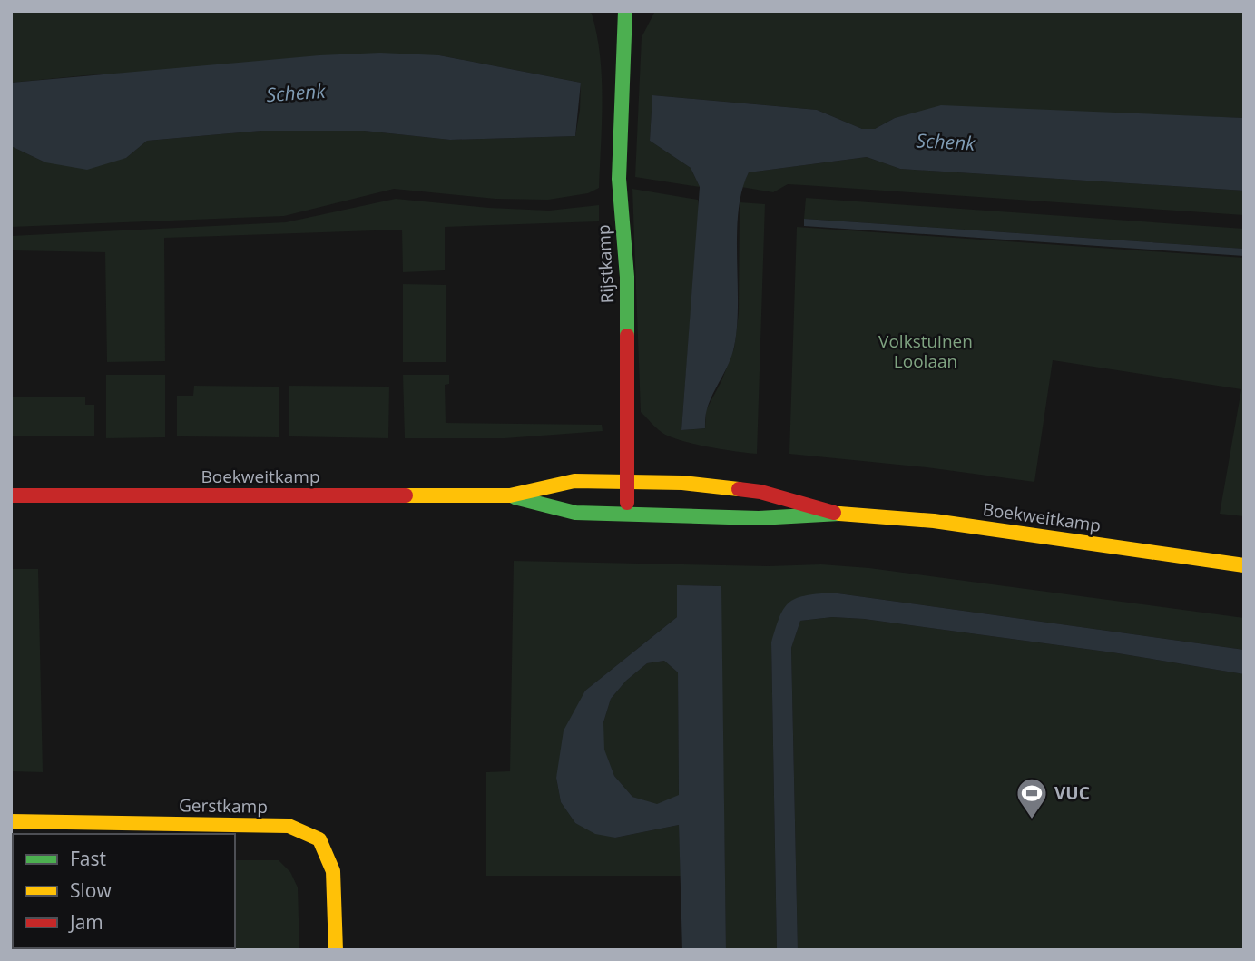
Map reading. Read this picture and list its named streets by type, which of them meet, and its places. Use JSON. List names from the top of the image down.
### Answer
{
  "streets": {
    "street": ["Rijstkamp", "Boekweitkamp", "Gerstkamp"]
  },
  "crossings": [
    ["Rijstkamp", "Boekweitkamp"]
  ],
  "water": ["Schenk"],
  "parks": ["Volkstuinen Loolaan"],
  "places": {
    "sports": ["VUC"]
  },
  "legend": ["Fast", "Slow", "Jam"]
}
